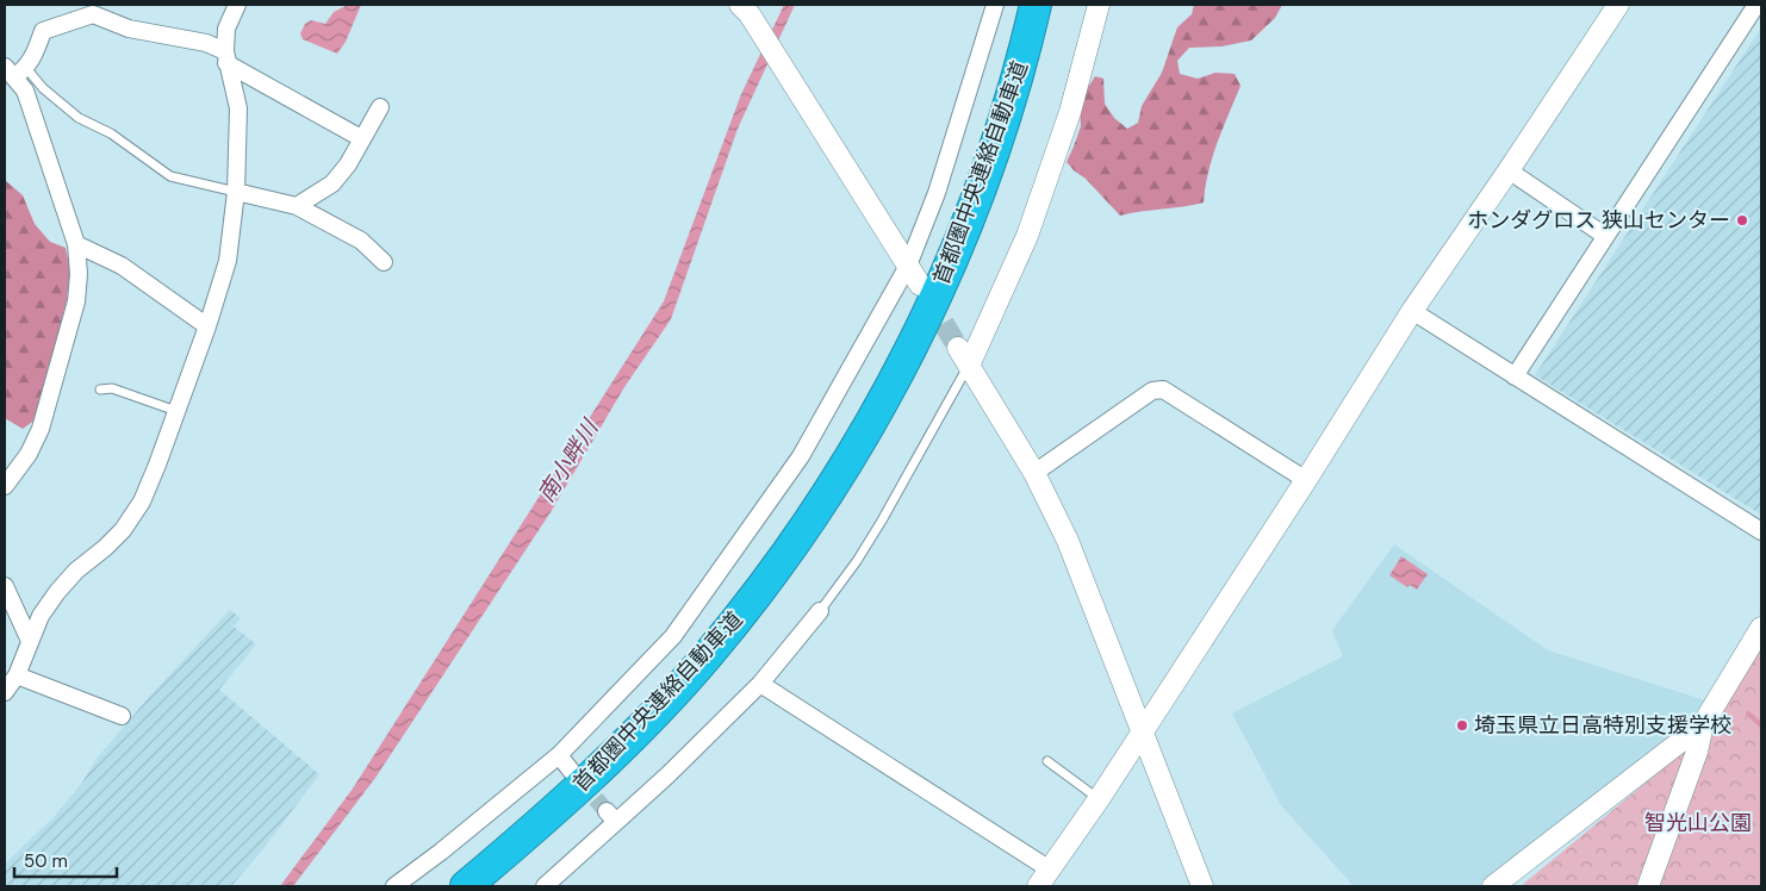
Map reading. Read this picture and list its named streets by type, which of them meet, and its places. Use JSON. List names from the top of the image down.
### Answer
{
  "streets": {
    "highway": ["首都圏中央連絡自動車道"]
  },
  "water": ["南小畔川"],
  "parks": ["智光山公園"],
  "places": ["ホンダグロス 狭山センター", "埼玉県立日高特別支援学校"],
  "scale_bar": "50 m"
}
